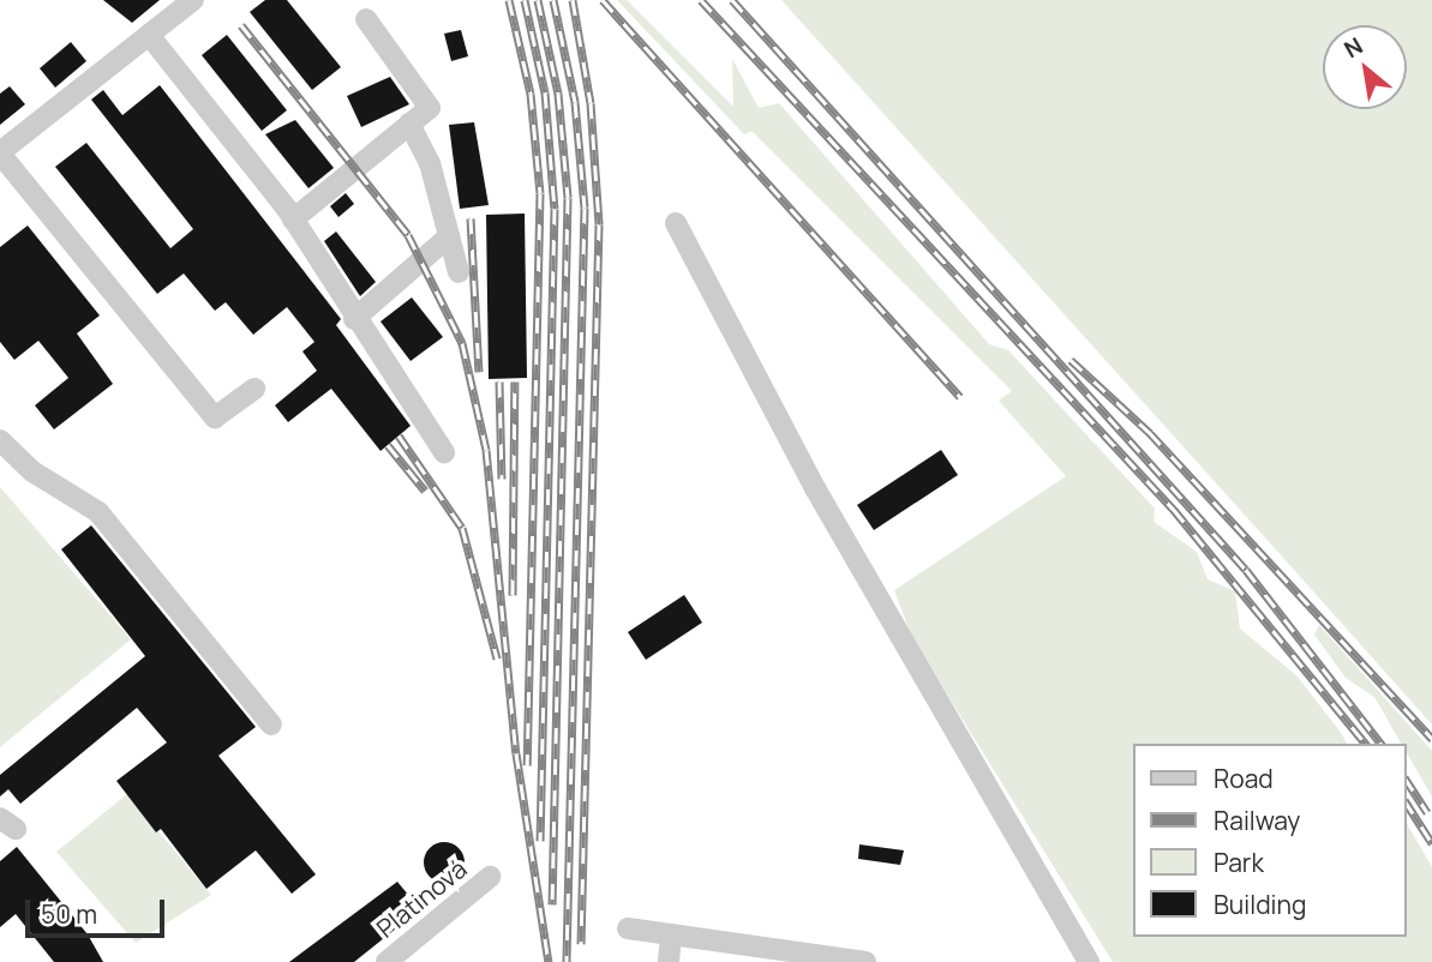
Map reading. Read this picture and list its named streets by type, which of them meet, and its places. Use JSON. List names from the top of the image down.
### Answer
{
  "streets": {
    "street": ["Platinová"]
  },
  "legend": [
    "Road",
    "Railway",
    "Park",
    "Building"
  ],
  "scale_bar": "50 m",
  "north": "top left"
}
